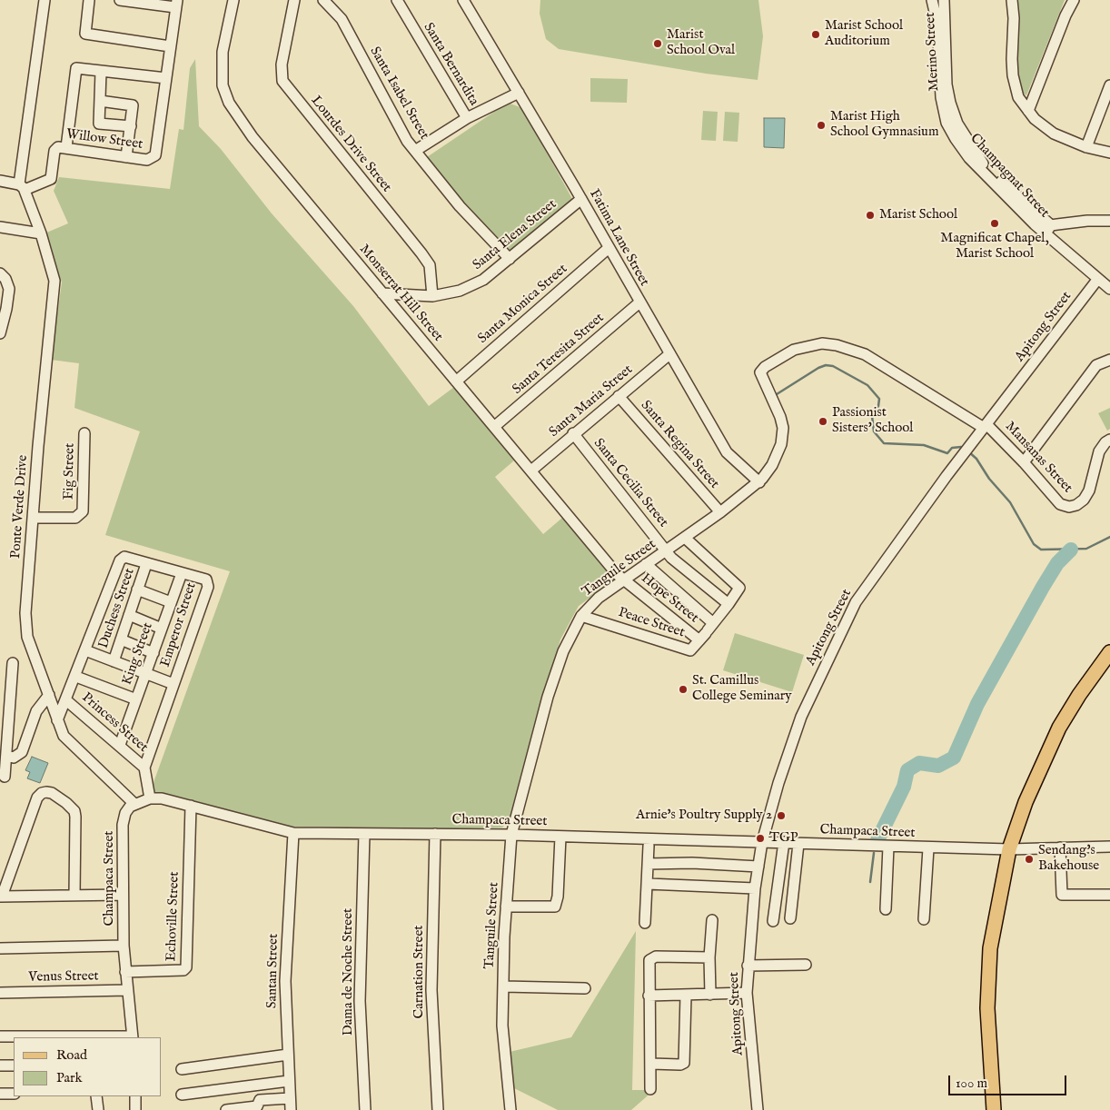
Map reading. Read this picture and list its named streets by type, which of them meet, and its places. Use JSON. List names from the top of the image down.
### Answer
{
  "streets": {
    "street": [
      "Merino Street",
      "Santa Bernardita",
      "Santa Isabel Street",
      "Willow Street",
      "Lourdes Drive Street",
      "Champagnat Street",
      "Santa Elena Street",
      "Fatima Lane Street",
      "Monserrat Hill Street",
      "Santa Monica Street",
      "Apitong Street",
      "Santa Teresita Street",
      "Santa Maria Street",
      "Santa Regina Street",
      "Mansanas Street",
      "Fig Street",
      "Santa Cecilia Street",
      "Ponte Verde Drive",
      "Tanguile Street",
      "Hope Street",
      "Duchess Street",
      "Peace Street",
      "Emperor Street",
      "King Street",
      "Princess Street",
      "Champaca Street",
      "Echoville Street",
      "Santan Street",
      "Dama de Noche Street",
      "Carnation Street",
      "Venus Street"
    ]
  },
  "crossings": [
    ["Merino Street", "Champagnat Street"],
    ["Santa Isabel Street", "Santa Elena Street"],
    ["Willow Street", "Ponte Verde Drive"],
    ["Lourdes Drive Street", "Santa Elena Street"],
    ["Champagnat Street", "Apitong Street"],
    ["Santa Elena Street", "Fatima Lane Street"],
    ["Santa Elena Street", "Monserrat Hill Street"],
    ["Fatima Lane Street", "Santa Monica Street"],
    ["Fatima Lane Street", "Santa Teresita Street"],
    ["Fatima Lane Street", "Santa Maria Street"],
    ["Fatima Lane Street", "Tanguile Street"],
    ["Monserrat Hill Street", "Santa Monica Street"],
    ["Monserrat Hill Street", "Santa Teresita Street"],
    ["Monserrat Hill Street", "Santa Maria Street"],
    ["Monserrat Hill Street", "Tanguile Street"],
    ["Monserrat Hill Street", "Hope Street"],
    ["Apitong Street", "Mansanas Street"],
    ["Apitong Street", "Tanguile Street"],
    ["Apitong Street", "Champaca Street"],
    ["Santa Maria Street", "Santa Regina Street"],
    ["Santa Maria Street", "Santa Cecilia Street"],
    ["Santa Regina Street", "Tanguile Street"],
    ["Mansanas Street", "Tanguile Street"],
    ["Fig Street", "Ponte Verde Drive"],
    ["Santa Cecilia Street", "Tanguile Street"],
    ["Ponte Verde Drive", "Emperor Street"],
    ["Ponte Verde Drive", "Champaca Street"],
    ["Tanguile Street", "Hope Street"],
    ["Tanguile Street", "Peace Street"],
    ["Tanguile Street", "Champaca Street"],
    ["Hope Street", "Peace Street"],
    ["Duchess Street", "Emperor Street"],
    ["Emperor Street", "King Street"],
    ["Emperor Street", "Princess Street"],
    ["Emperor Street", "Champaca Street"],
    ["King Street", "Princess Street"],
    ["Champaca Street", "Echoville Street"],
    ["Champaca Street", "Santan Street"],
    ["Champaca Street", "Dama de Noche Street"],
    ["Champaca Street", "Carnation Street"],
    ["Champaca Street", "Venus Street"]
  ],
  "places": [
    "Marist School Auditorium",
    "Marist School Oval",
    "Marist High School Gymnasium",
    "Marist School",
    "Magnificat Chapel, Marist School",
    "Passionist Sisters' School",
    "St. Camillus College Seminary",
    "Arnie's Poultry Supply 2",
    "TGP",
    "Sendang's Bakehouse"
  ],
  "legend": ["Road", "Park"],
  "scale_bar": "100 m"
}
